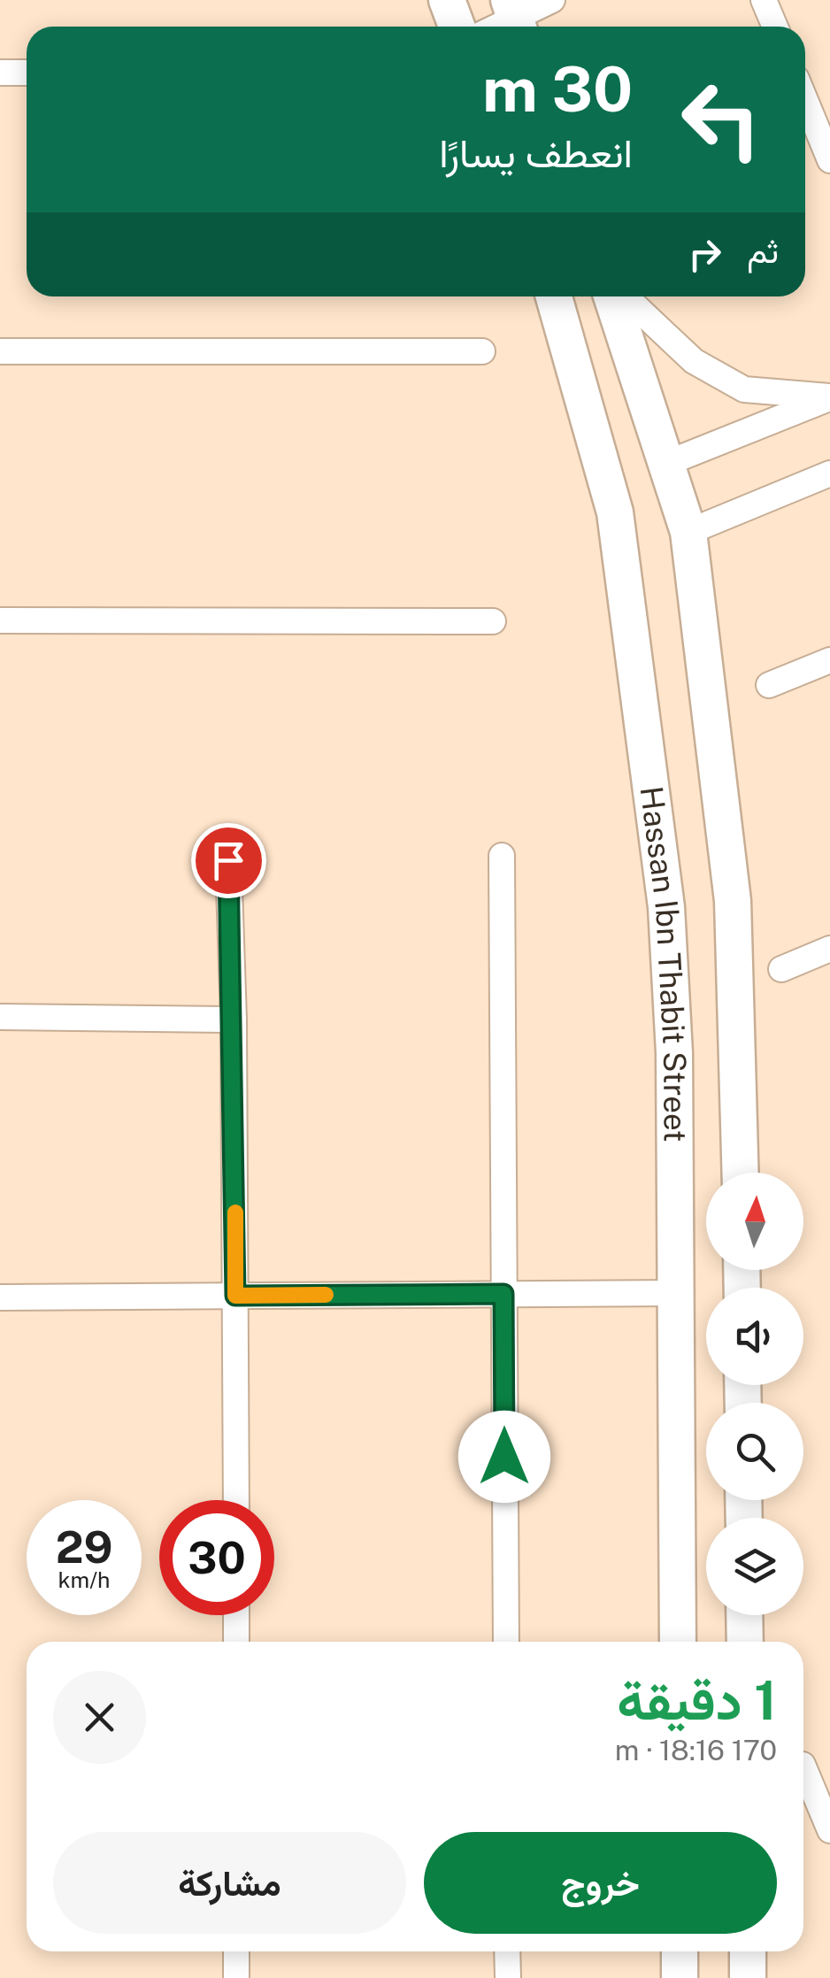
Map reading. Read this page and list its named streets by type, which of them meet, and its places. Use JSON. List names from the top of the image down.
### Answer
{
  "streets": {
    "street": ["Hassan Ibn Thabit Street"]
  },
  "north": "top",
  "page": {
    "turn": ["30 m", "انعطف يسارًا"],
    "then": "ثم",
    "speed": "29 km/h",
    "limit": "30",
    "heading": ["1 دقيقة", "170 m · 18:16"],
    "buttons": ["خروج", "مشاركة"]
  }
}
